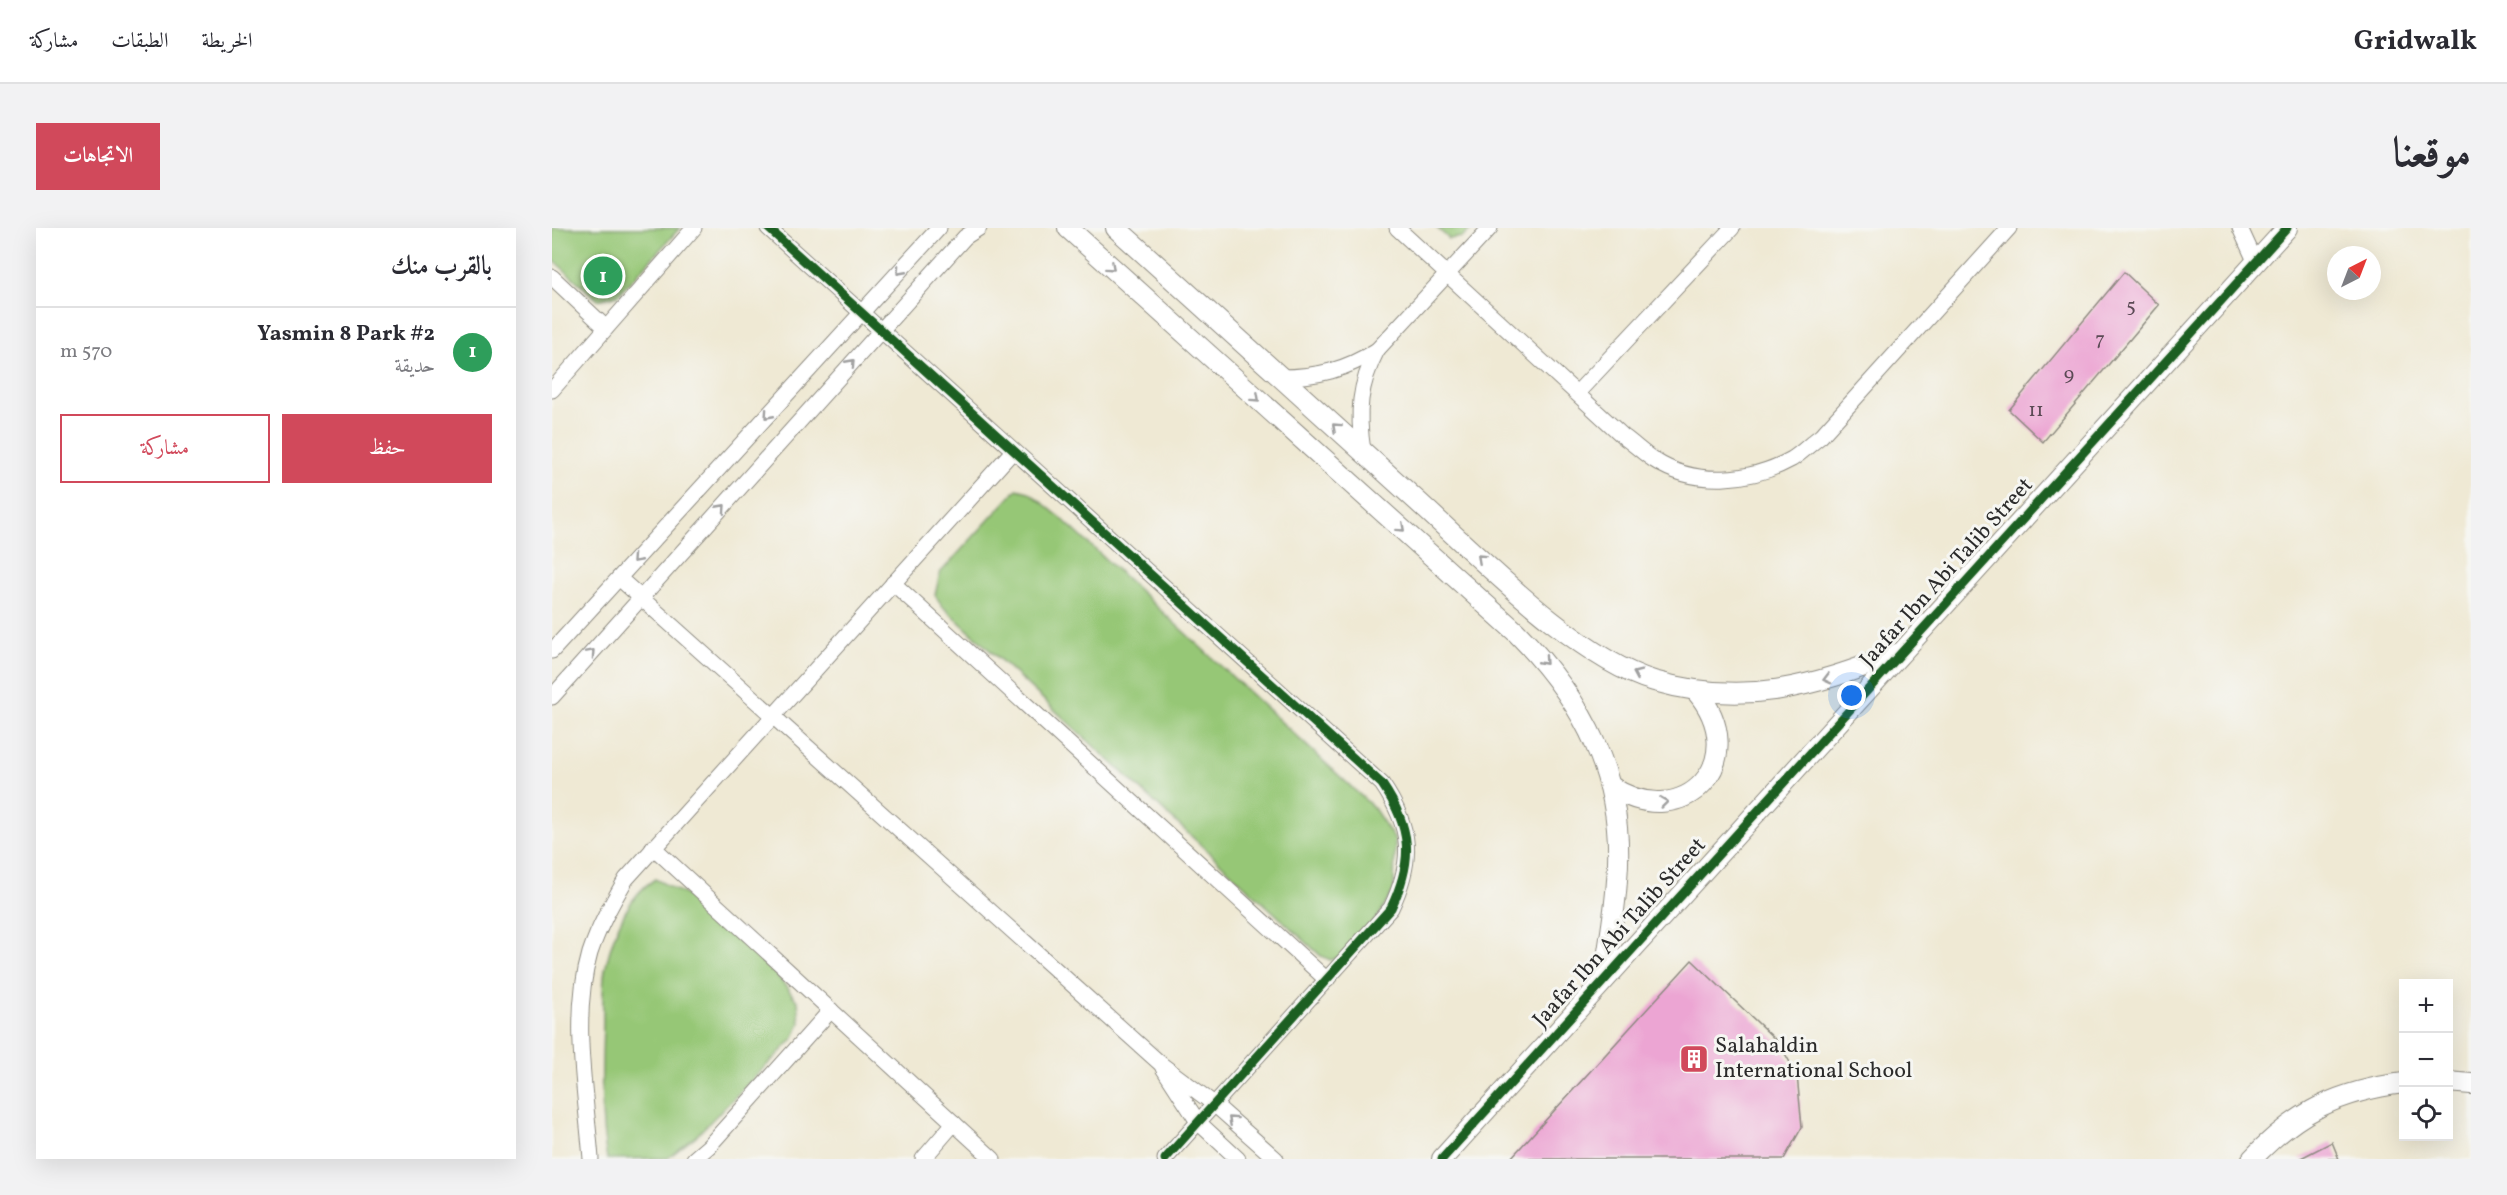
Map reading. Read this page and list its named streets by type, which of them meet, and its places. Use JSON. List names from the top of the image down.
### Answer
{
  "streets": {
    "street": ["Jaafar Ibn Abi Talib Street"]
  },
  "places": {
    "building": ["Salahaldin International School"]
  },
  "house_numbers": [
    "5",
    "7",
    "9",
    "11"
  ],
  "north": "top right",
  "page": {
    "header": "Gridwalk",
    "nav": ["الخريطة", "الطبقات", "مشاركة"],
    "title": "موقعنا",
    "buttons": [
      "الاتجاهات",
      ["حفظ", "مشاركة"]
    ],
    "heading": "بالقرب منك",
    "pins": "1",
    "list": [
      {
        "mark": "1",
        "name": "Yasmin 8 Park #2",
        "note": "حديقة",
        "value": "570 m"
      }
    ],
    "map_buttons": ["+", "−"]
  }
}
